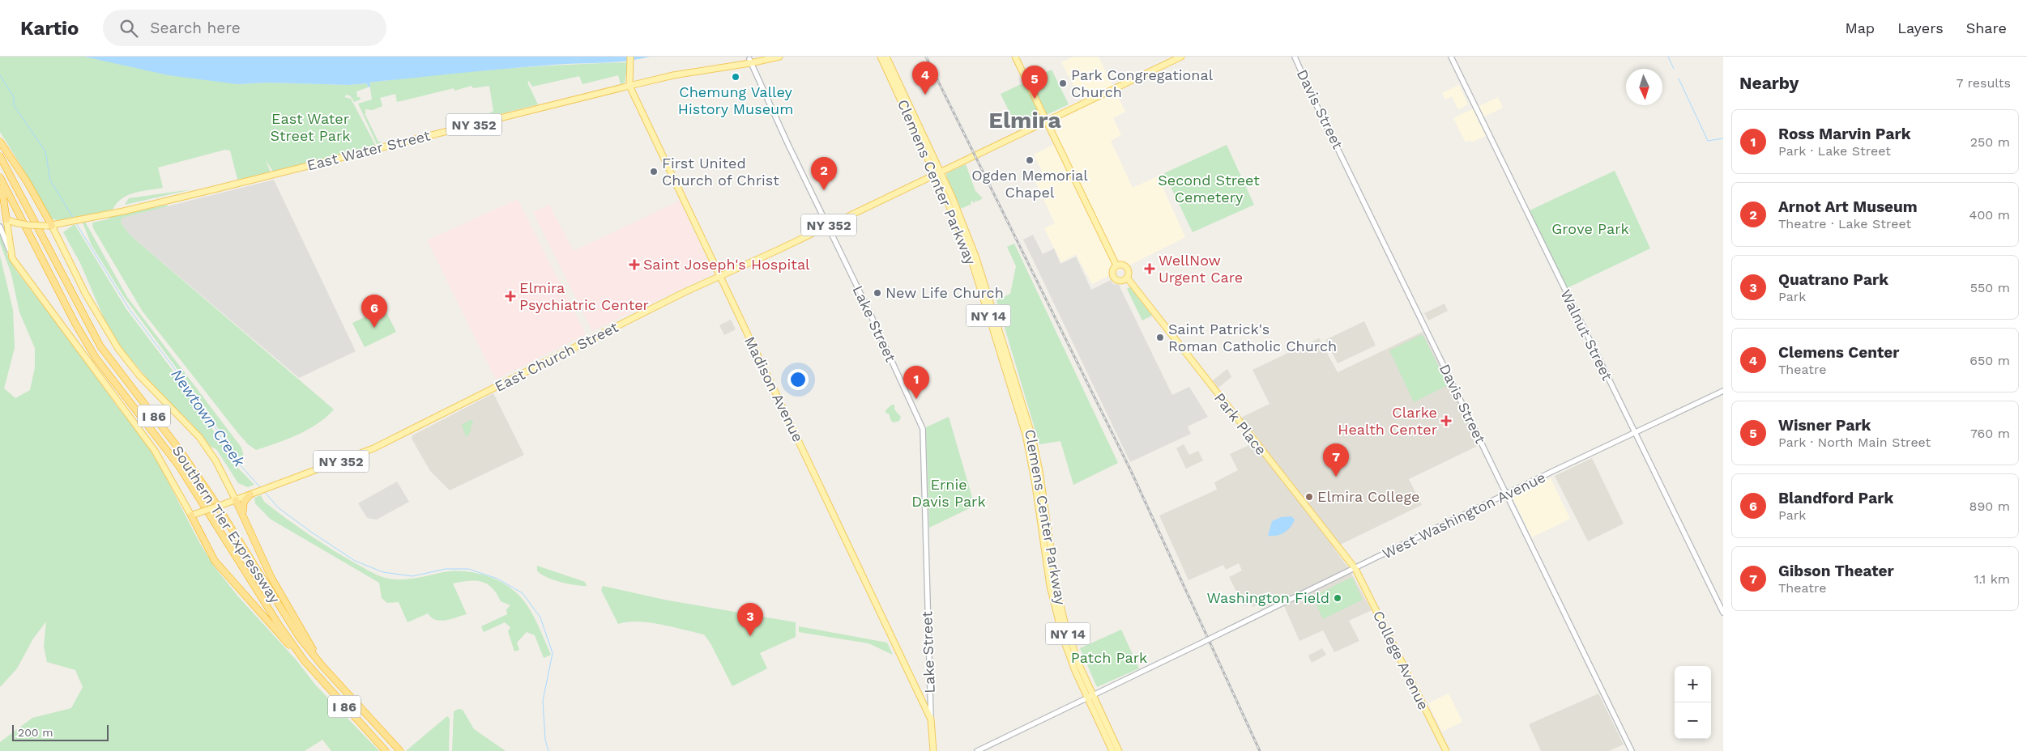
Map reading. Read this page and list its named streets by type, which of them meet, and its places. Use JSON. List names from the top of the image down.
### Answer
{
  "streets": {
    "highway": ["I 86", "Southern Tier Expressway"],
    "main road": [
      "NY 352",
      "East Water Street",
      "Clemens Center Parkway",
      "NY 14",
      "Lake Street",
      "East Church Street",
      "Madison Avenue",
      "Park Place",
      "College Avenue"
    ],
    "street": ["Davis Street", "Walnut Street", "West Washington Avenue"]
  },
  "crossings": [
    ["Davis Street", "West Washington Avenue"],
    ["NY 352", "Clemens Center Parkway"],
    ["NY 352", "East Church Street"],
    ["East Water Street", "Lake Street"],
    ["East Water Street", "Madison Avenue"],
    ["Clemens Center Parkway", "East Church Street"],
    ["Clemens Center Parkway", "West Washington Avenue"],
    ["Lake Street", "East Church Street"],
    ["Lake Street", "Madison Avenue"],
    ["Walnut Street", "West Washington Avenue"],
    ["East Church Street", "Madison Avenue"],
    ["Park Place", "West Washington Avenue"],
    ["Park Place", "College Avenue"],
    ["West Washington Avenue", "College Avenue"]
  ],
  "districts": ["Elmira"],
  "water": ["Newtown Creek"],
  "parks": [
    "East Water Street Park",
    "Second Street Cemetery",
    "Grove Park",
    "Ernie Davis Park",
    "Patch Park"
  ],
  "places": {
    "other": [
      "Chemung Valley History Museum",
      "Park Congregational Church",
      "Ogden Memorial Chapel",
      "First United Church of Christ",
      "New Life Church",
      "Saint Patrick's Roman Catholic Church",
      "Elmira College",
      "Washington Field"
    ],
    "health": [
      "Saint Joseph's Hospital",
      "WellNow Urgent Care",
      "Elmira Psychiatric Center",
      "Clarke Health Center"
    ]
  },
  "scale_bar": "200 m",
  "north": "bottom",
  "page": {
    "header": "Kartio",
    "search": "Search here",
    "nav": ["Map", "Layers", "Share"],
    "heading": ["Nearby", "7 results"],
    "pins": [
      "4",
      "5",
      "2",
      "6",
      "1",
      "7",
      "3"
    ],
    "list": [
      {
        "mark": "1",
        "name": "Ross Marvin Park",
        "note": "Park · Lake Street",
        "value": "250 m"
      },
      {
        "mark": "2",
        "name": "Arnot Art Museum",
        "note": "Theatre · Lake Street",
        "value": "400 m"
      },
      {
        "mark": "3",
        "name": "Quatrano Park",
        "note": "Park",
        "value": "550 m"
      },
      {
        "mark": "4",
        "name": "Clemens Center",
        "note": "Theatre",
        "value": "650 m"
      },
      {
        "mark": "5",
        "name": "Wisner Park",
        "note": "Park · North Main Street",
        "value": "760 m"
      },
      {
        "mark": "6",
        "name": "Blandford Park",
        "note": "Park",
        "value": "890 m"
      },
      {
        "mark": "7",
        "name": "Gibson Theater",
        "note": "Theatre",
        "value": "1.1 km"
      }
    ],
    "map_buttons": ["+", "−"],
    "scale": "200 m"
  }
}
